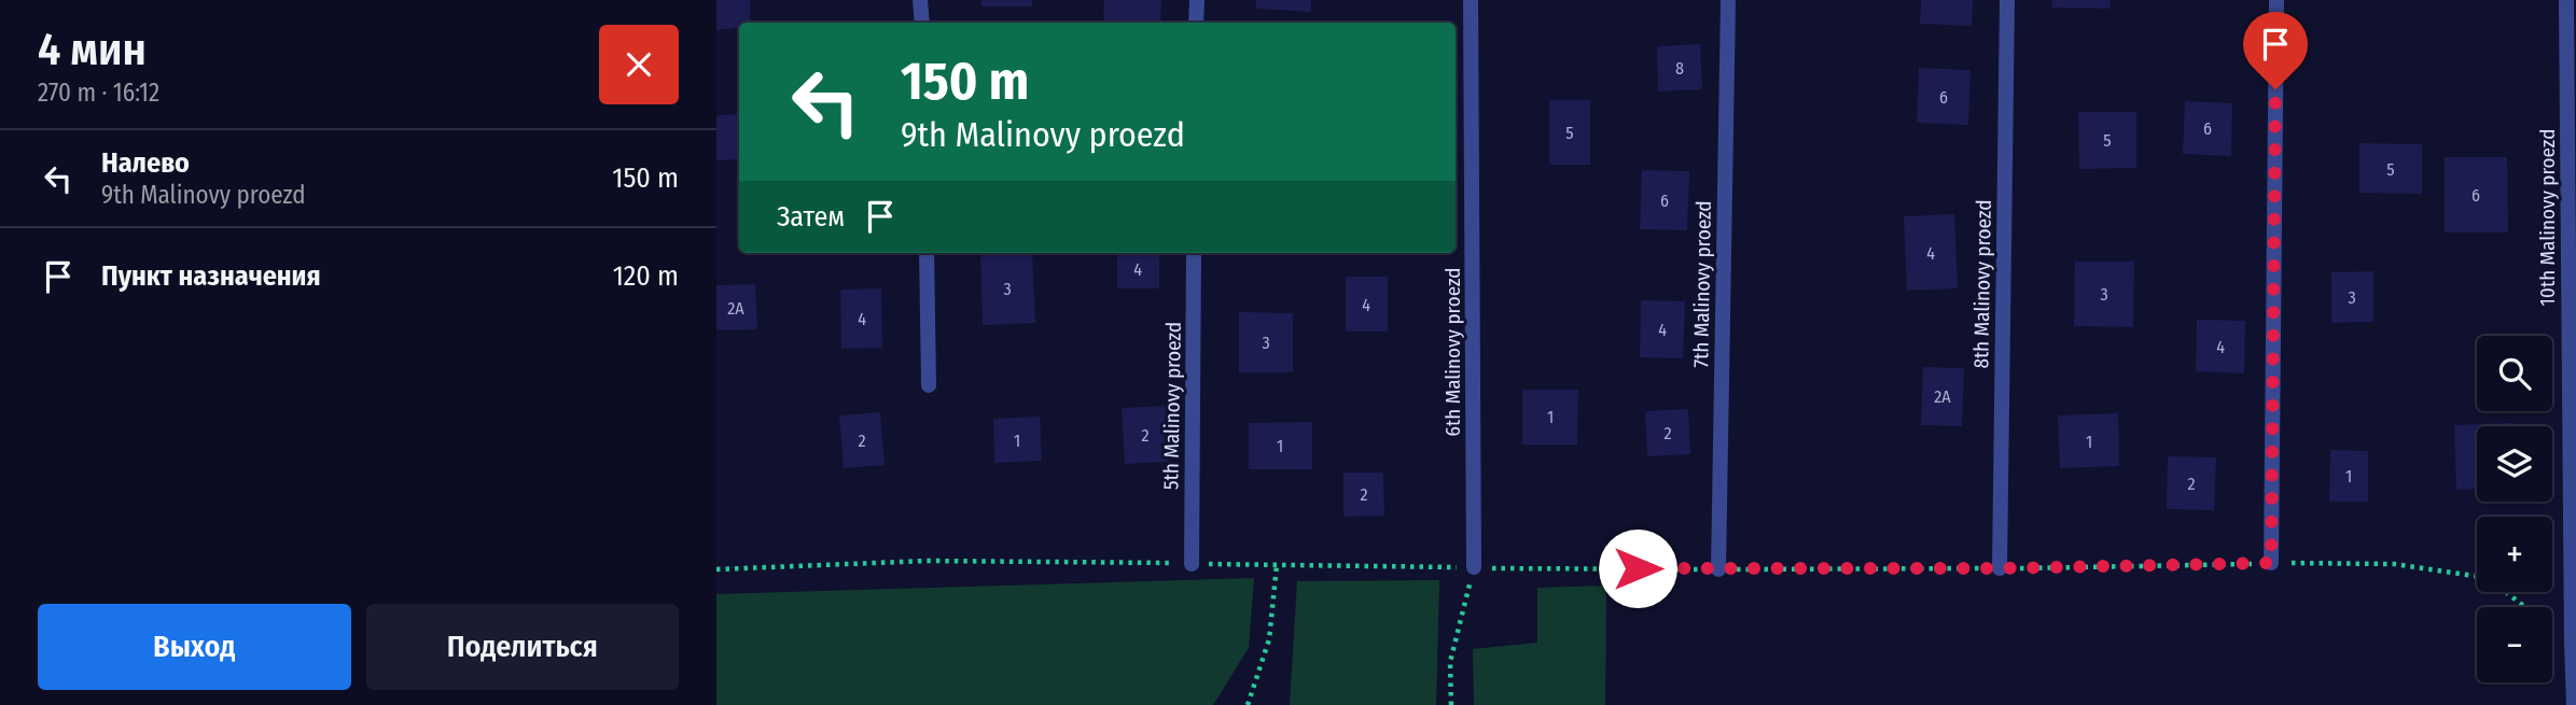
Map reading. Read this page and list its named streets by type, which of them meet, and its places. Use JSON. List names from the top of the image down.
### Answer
{
  "streets": {
    "street": [
      "10th Malinovy proezd",
      "7th Malinovy proezd",
      "8th Malinovy proezd",
      "6th Malinovy proezd",
      "5th Malinovy proezd"
    ]
  },
  "house_numbers": [
    "8",
    "6",
    "6",
    "5",
    "5",
    "5",
    "6",
    "6",
    "4",
    "4",
    "3",
    "3",
    "3",
    "4",
    "2А",
    "4",
    "4",
    "3",
    "4",
    "2А",
    "1",
    "2",
    "2",
    "2",
    "1",
    "1",
    "1",
    "1",
    "2",
    "2"
  ],
  "page": {
    "heading": ["4 мин", "270 m · 16:12"],
    "turn": ["150 m", "9th Malinovy proezd"],
    "list": [
      {
        "name": "Налево",
        "note": "9th Malinovy proezd",
        "value": "150 m"
      },
      {
        "name": "Пункт назначения",
        "value": "120 m"
      }
    ],
    "then": "Затем",
    "map_buttons": ["+", "−"],
    "buttons": ["Выход", "Поделиться"]
  }
}
